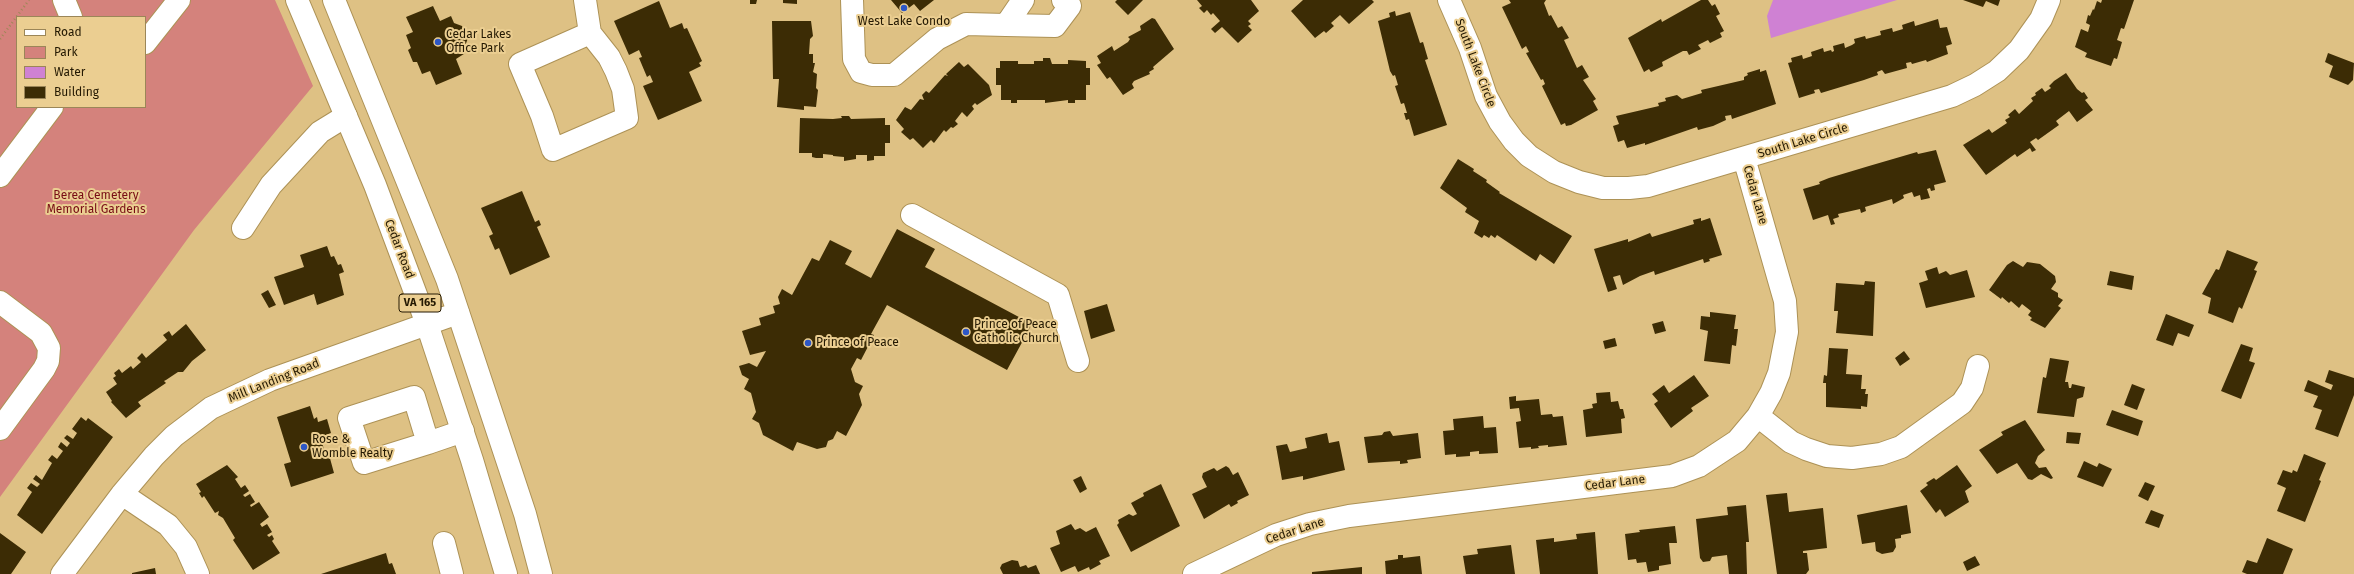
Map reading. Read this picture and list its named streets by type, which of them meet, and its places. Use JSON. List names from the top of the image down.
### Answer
{
  "streets": {
    "street": [
      "South Lake Circle",
      "Cedar Lane",
      "Cedar Road",
      "VA 165",
      "Mill Landing Road"
    ]
  },
  "crossings": [
    ["South Lake Circle", "Cedar Lane"],
    ["Cedar Road", "Mill Landing Road"],
    ["VA 165", "Mill Landing Road"]
  ],
  "parks": ["Berea Cemetery Memorial Gardens"],
  "places": [
    "West Lake Condo",
    "Cedar Lakes Office Park",
    "Prince of Peace Catholic Church",
    "Prince of Peace",
    "Rose & Womble Realty"
  ],
  "legend": [
    "Road",
    "Park",
    "Water",
    "Building"
  ]
}
